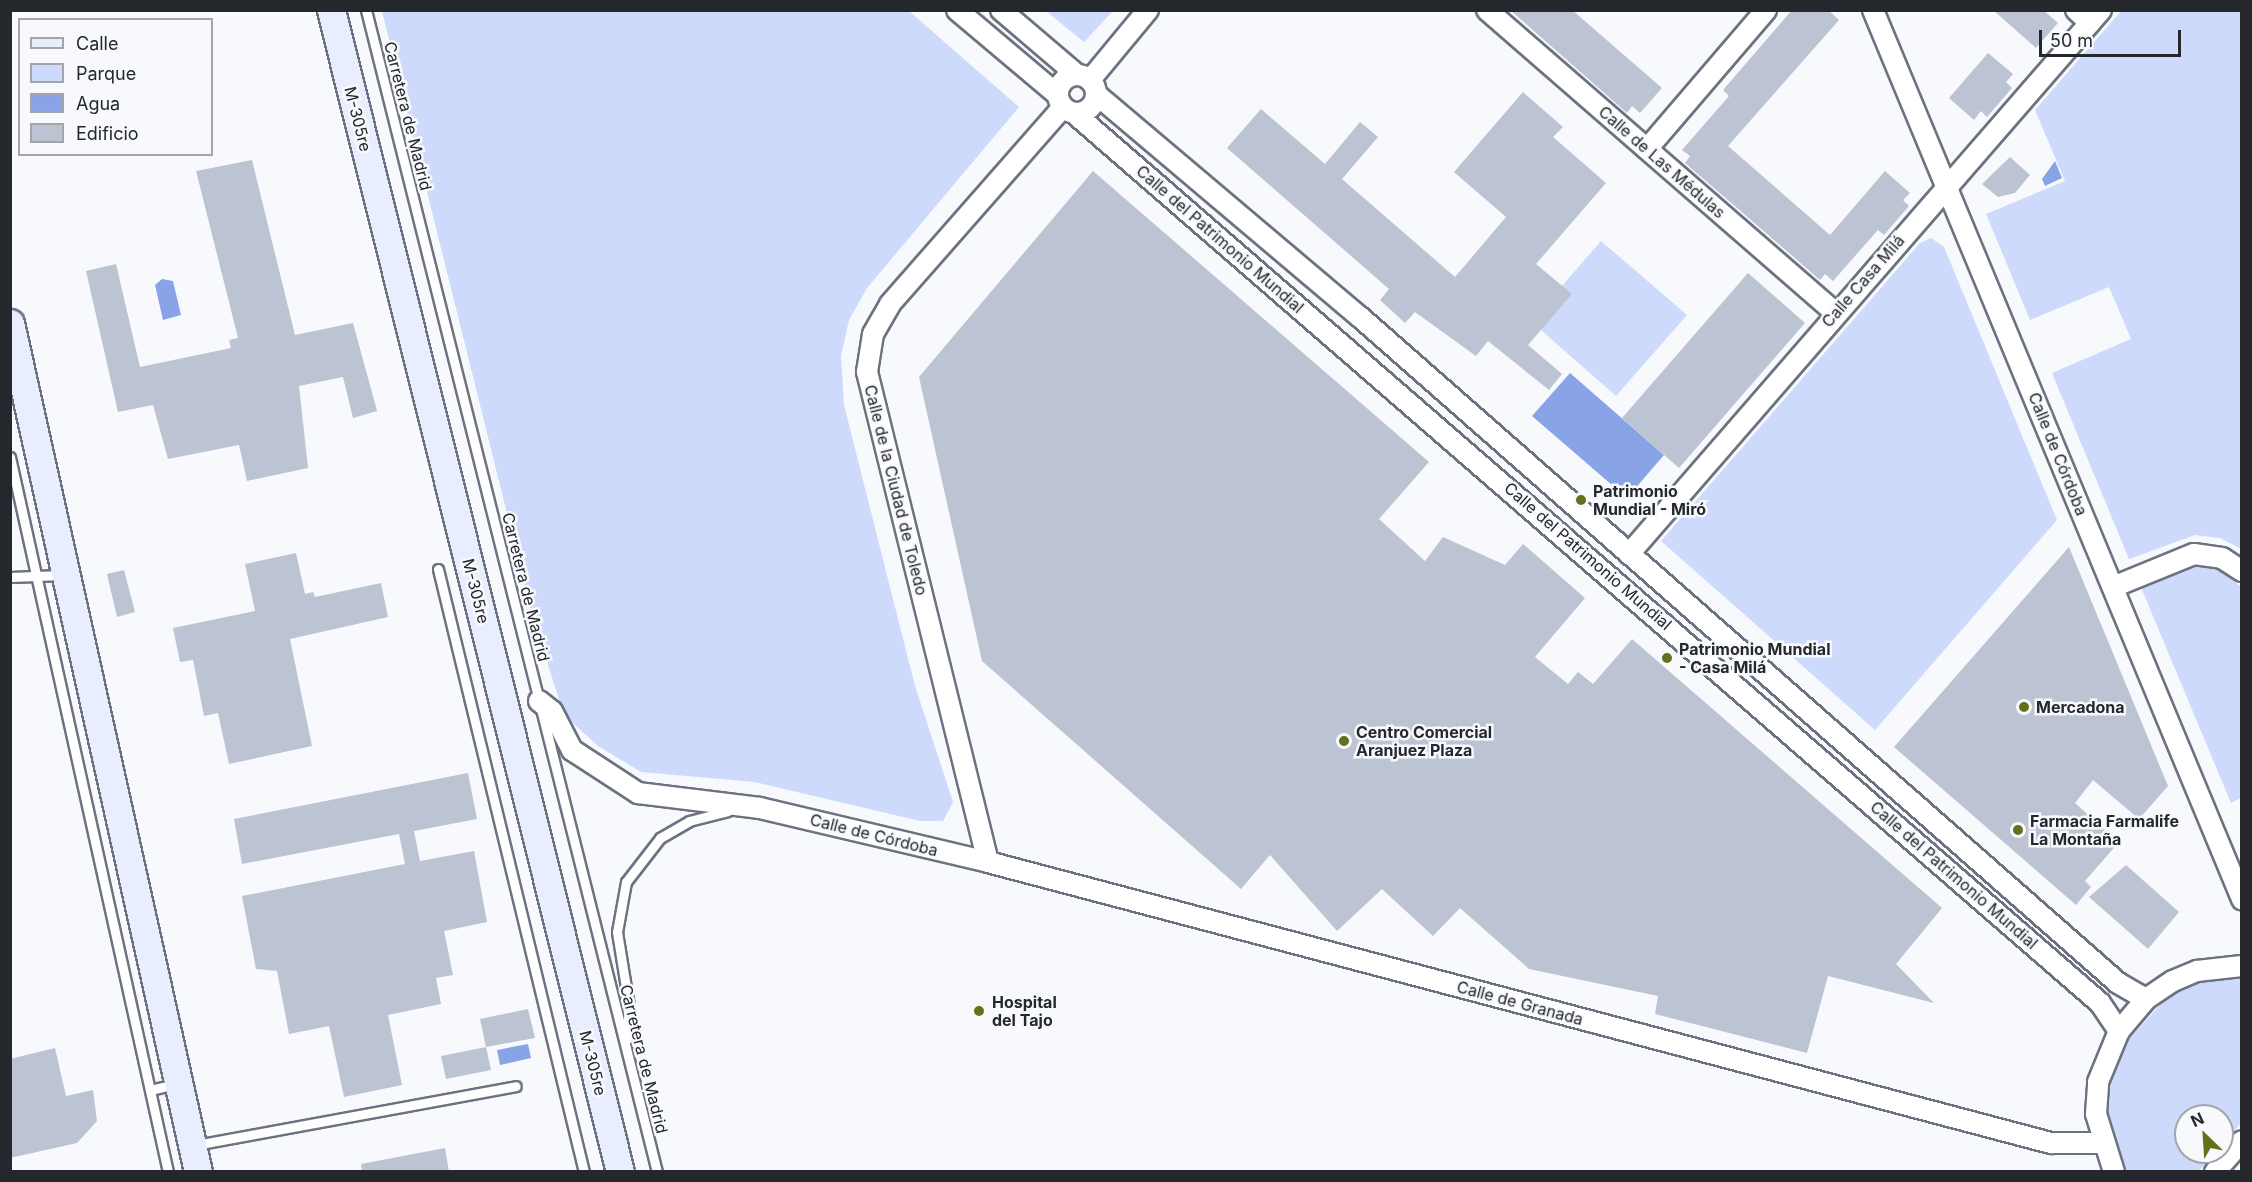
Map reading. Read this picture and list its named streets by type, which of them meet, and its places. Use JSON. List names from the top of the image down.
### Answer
{
  "streets": {
    "main road": ["M-305re"],
    "street": [
      "Calle de Las Médulas",
      "Calle del Patrimonio Mundial",
      "Calle Casa Milá",
      "Calle de Córdoba",
      "Calle de la Ciudad de Toledo",
      "Calle de Granada"
    ],
    "lane": ["Carretera de Madrid"]
  },
  "crossings": [
    ["Carretera de Madrid", "Calle de Córdoba"],
    ["Calle de Las Médulas", "Calle Casa Milá"],
    ["Calle del Patrimonio Mundial", "Calle Casa Milá"],
    ["Calle del Patrimonio Mundial", "Calle de la Ciudad de Toledo"],
    ["Calle Casa Milá", "Calle de Córdoba"],
    ["Calle de Córdoba", "Calle de la Ciudad de Toledo"],
    ["Calle de Córdoba", "Calle de Granada"],
    ["Calle de la Ciudad de Toledo", "Calle de Granada"]
  ],
  "places": [
    "Patrimonio Mundial - Miró",
    "Patrimonio Mundial - Casa Milá",
    "Mercadona",
    "Centro Comercial Aranjuez Plaza",
    "Farmacia Farmalife La Montaña",
    "Hospital del Tajo"
  ],
  "legend": [
    "Calle",
    "Parque",
    "Agua",
    "Edificio"
  ],
  "scale_bar": "50 m",
  "north": "top left"
}
